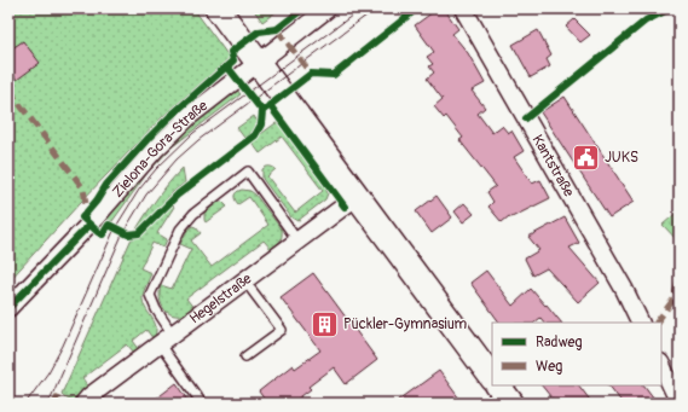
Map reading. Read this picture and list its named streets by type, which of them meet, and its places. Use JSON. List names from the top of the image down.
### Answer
{
  "streets": {
    "street": ["Zielona-Gora-Straße", "Kantstraße", "Hegelstraße"]
  },
  "places": {
    "public building": ["JUKS"],
    "building": ["Pückler-Gymnasium"]
  },
  "legend": ["Radweg", "Weg"]
}
